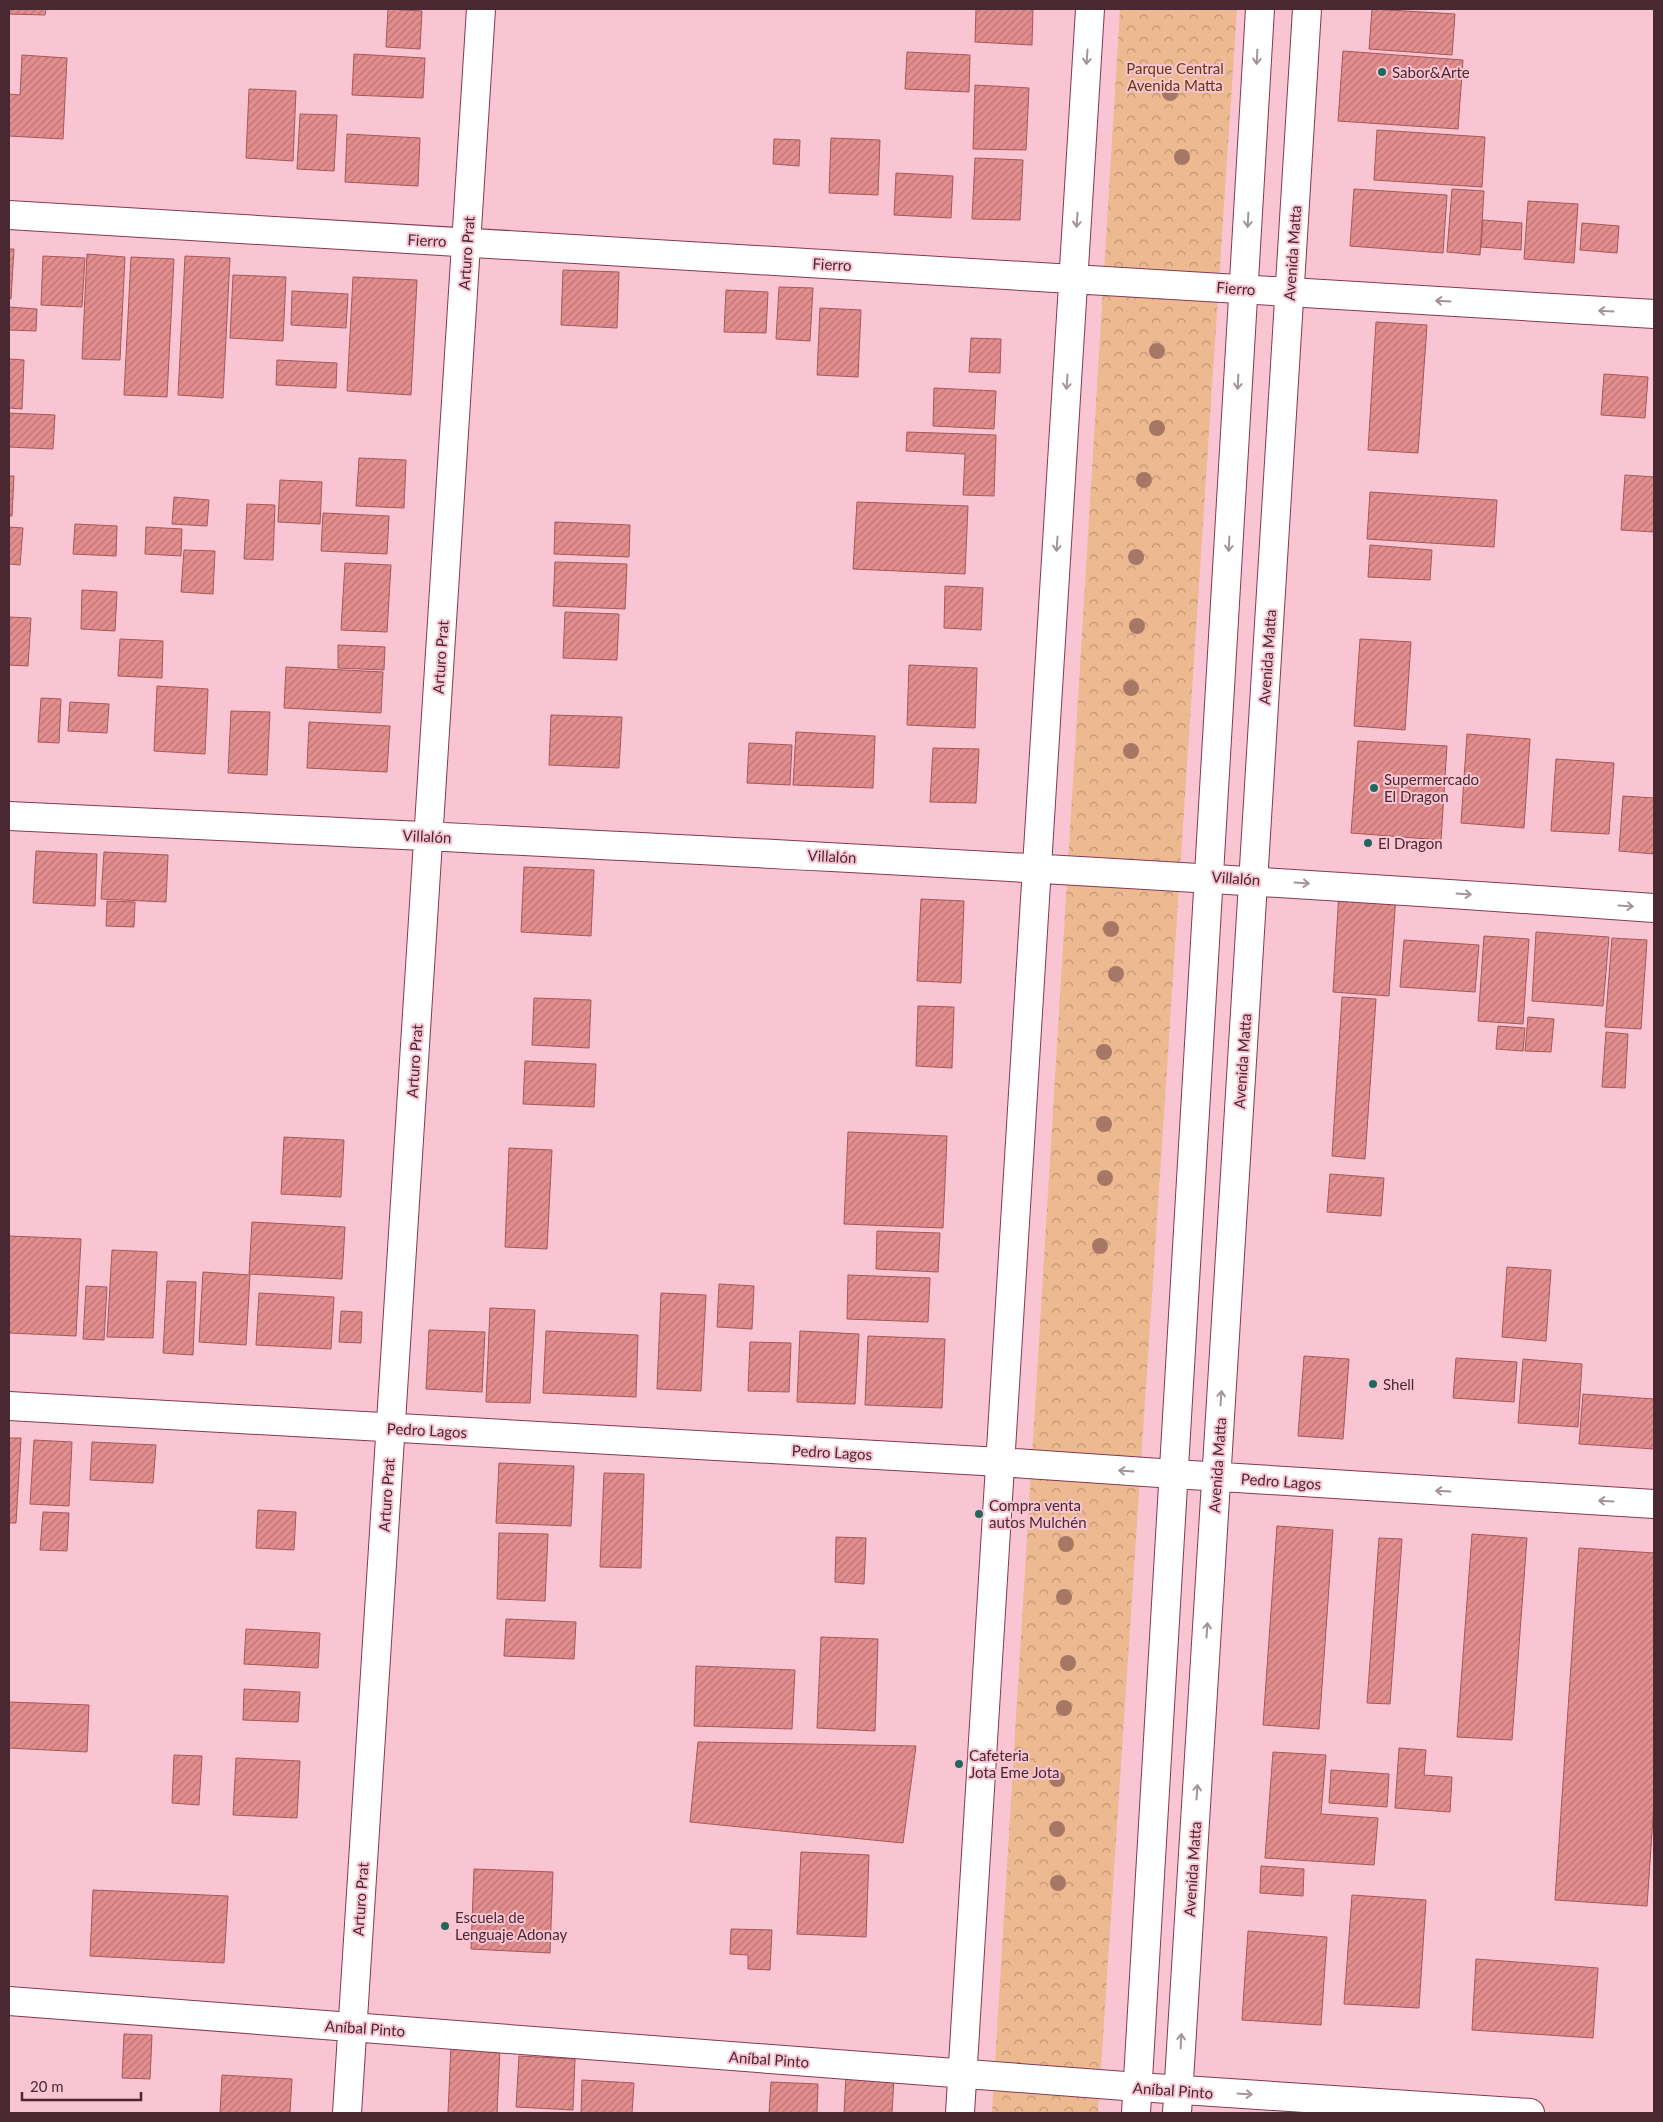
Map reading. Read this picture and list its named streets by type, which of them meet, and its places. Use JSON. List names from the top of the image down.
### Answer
{
  "streets": {
    "street": [
      "Fierro",
      "Arturo Prat",
      "Avenida Matta",
      "Villalón",
      "Pedro Lagos",
      "Aníbal Pinto"
    ]
  },
  "crossings": [
    ["Fierro", "Arturo Prat"],
    ["Fierro", "Avenida Matta"],
    ["Arturo Prat", "Villalón"],
    ["Arturo Prat", "Pedro Lagos"],
    ["Arturo Prat", "Aníbal Pinto"],
    ["Avenida Matta", "Villalón"],
    ["Avenida Matta", "Pedro Lagos"],
    ["Avenida Matta", "Aníbal Pinto"]
  ],
  "one_way": ["Pedro Lagos"],
  "parks": ["Parque Central Avenida Matta"],
  "places": [
    "Sabor&Arte",
    "Supermercado El Dragon",
    "El Dragon",
    "Shell",
    "Compra venta autos Mulchén",
    "Cafeteria Jota Eme Jota",
    "Escuela de Lenguaje Adonay"
  ],
  "scale_bar": "20 m"
}
